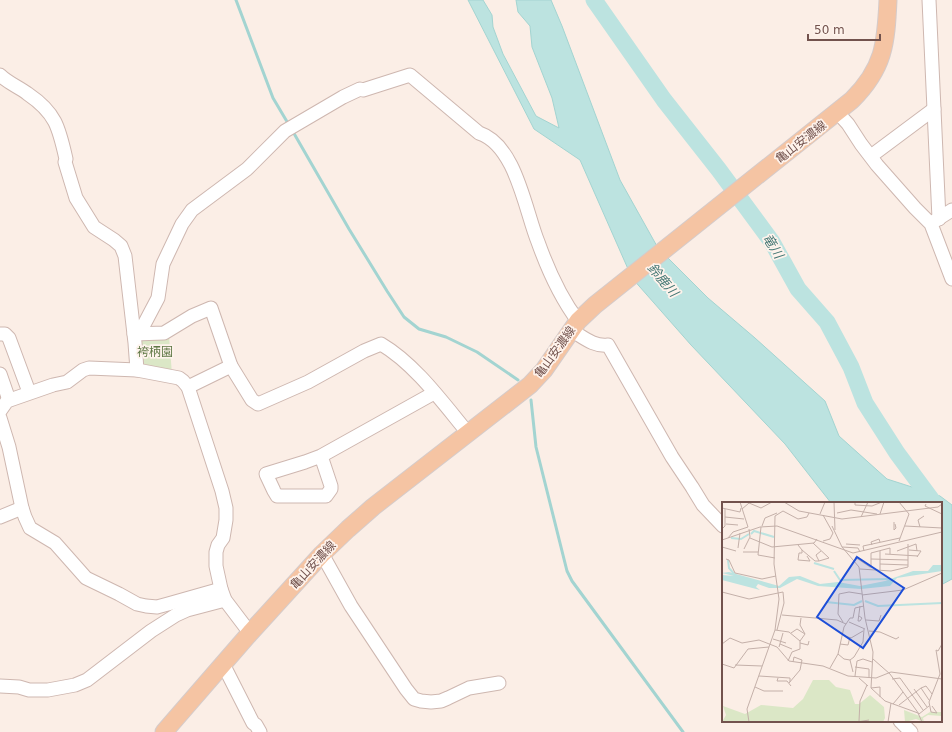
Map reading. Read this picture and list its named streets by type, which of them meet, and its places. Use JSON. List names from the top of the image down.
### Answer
{
  "streets": {
    "main road": ["亀山安濃線"]
  },
  "water": ["竜川", "鈴鹿川"],
  "parks": ["袴柄園"],
  "scale_bar": "50 m"
}
